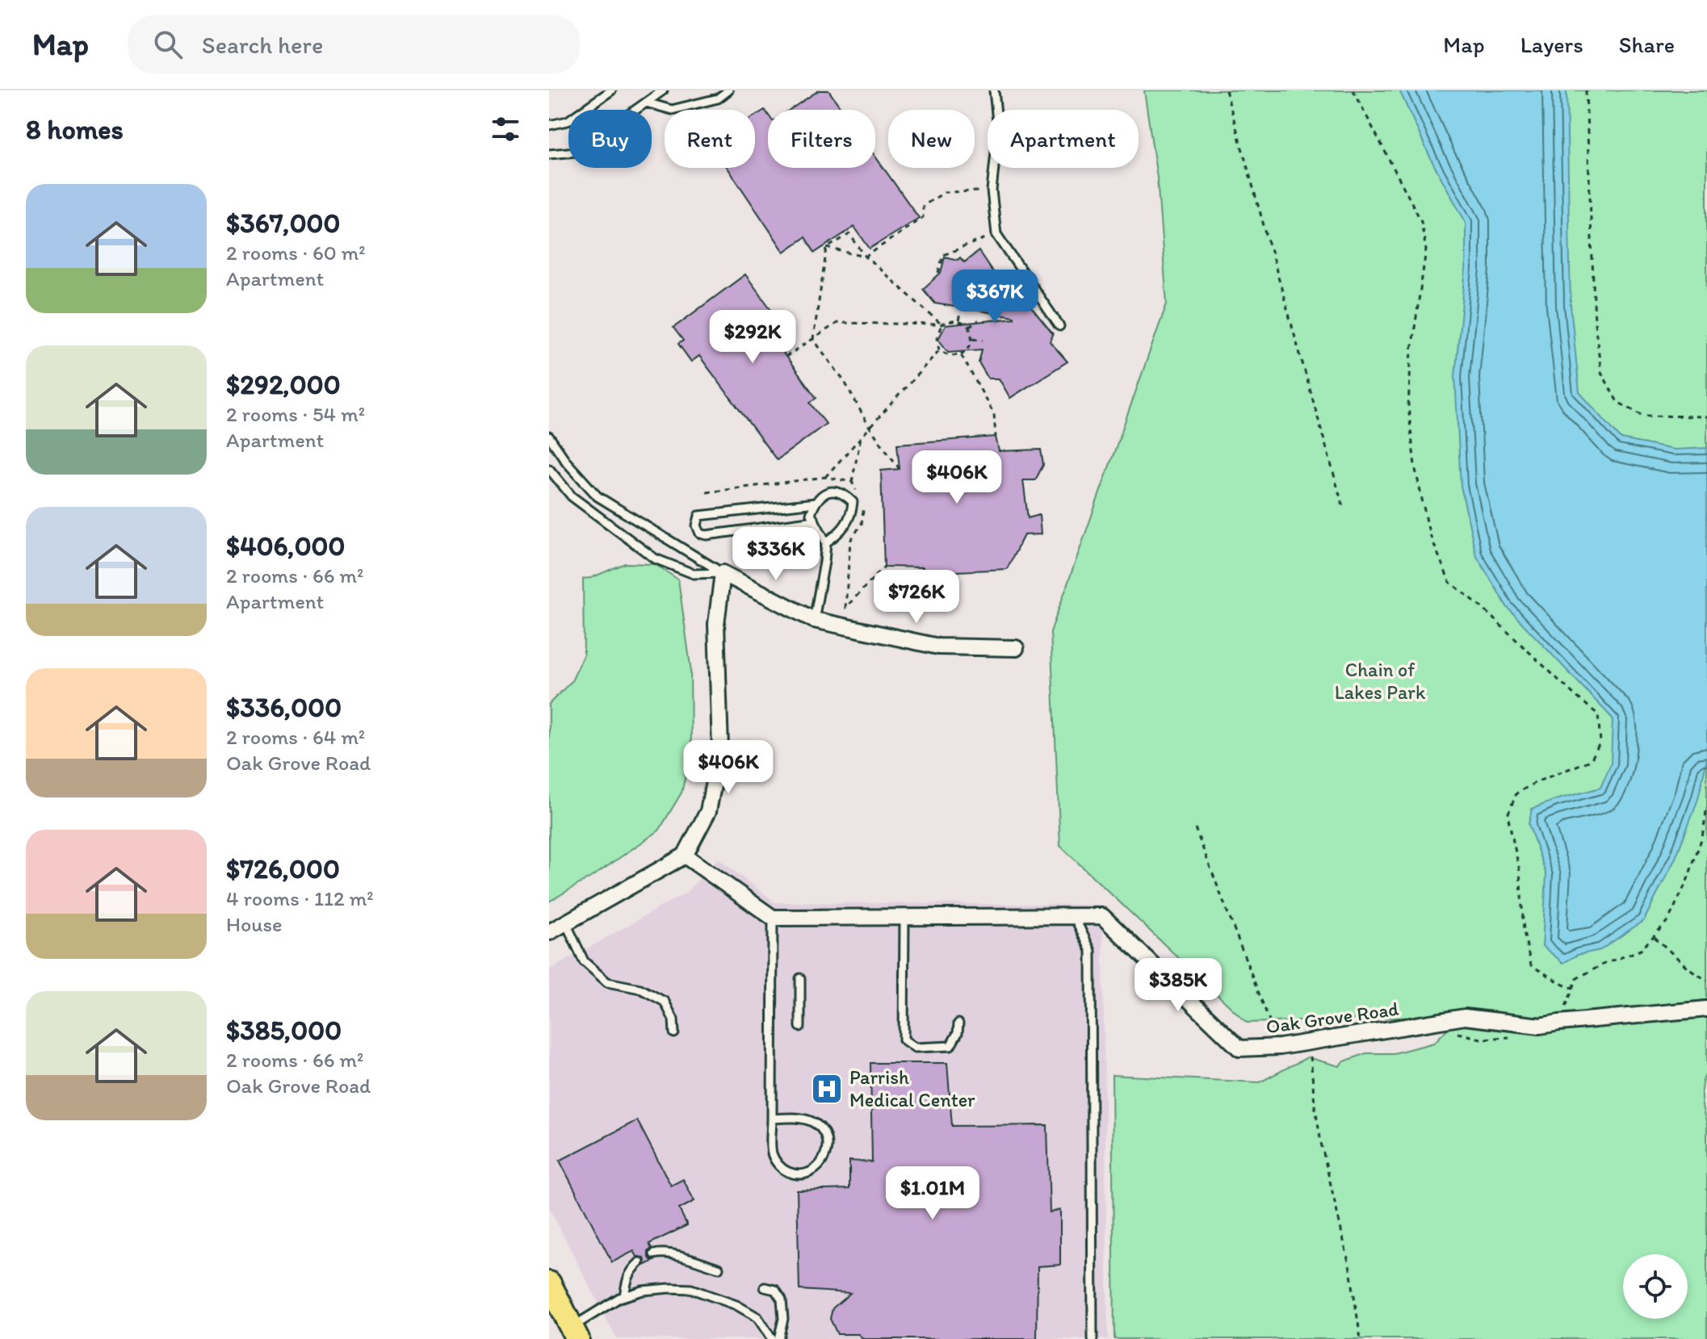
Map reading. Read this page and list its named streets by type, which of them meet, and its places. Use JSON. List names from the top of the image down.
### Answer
{
  "streets": {
    "street": ["Oak Grove Road"]
  },
  "parks": ["Chain of Lakes Park"],
  "places": {
    "hospital": ["Parrish Medical Center"]
  },
  "page": {
    "header": "Map",
    "search": "Search here",
    "nav": ["Map", "Layers", "Share"],
    "heading": "8 homes",
    "chip": [
      "Buy",
      "Rent",
      "Filters",
      "New",
      "Apartment"
    ],
    "list": [
      {
        "name": "$367,000",
        "note": "2 rooms · 60 m² · Apartment"
      },
      {
        "name": "$292,000",
        "note": "2 rooms · 54 m² · Apartment"
      },
      {
        "name": "$406,000",
        "note": "2 rooms · 66 m² · Apartment"
      },
      {
        "name": "$336,000",
        "note": "2 rooms · 64 m² · Oak Grove Road"
      },
      {
        "name": "$726,000",
        "note": "4 rooms · 112 m² · House"
      },
      {
        "name": "$385,000",
        "note": "2 rooms · 66 m² · Oak Grove Road"
      }
    ],
    "price": [
      "$367K",
      "$292K",
      "$406K",
      "$336K",
      "$726K",
      "$406K",
      "$385K",
      "$1.01M"
    ]
  }
}
